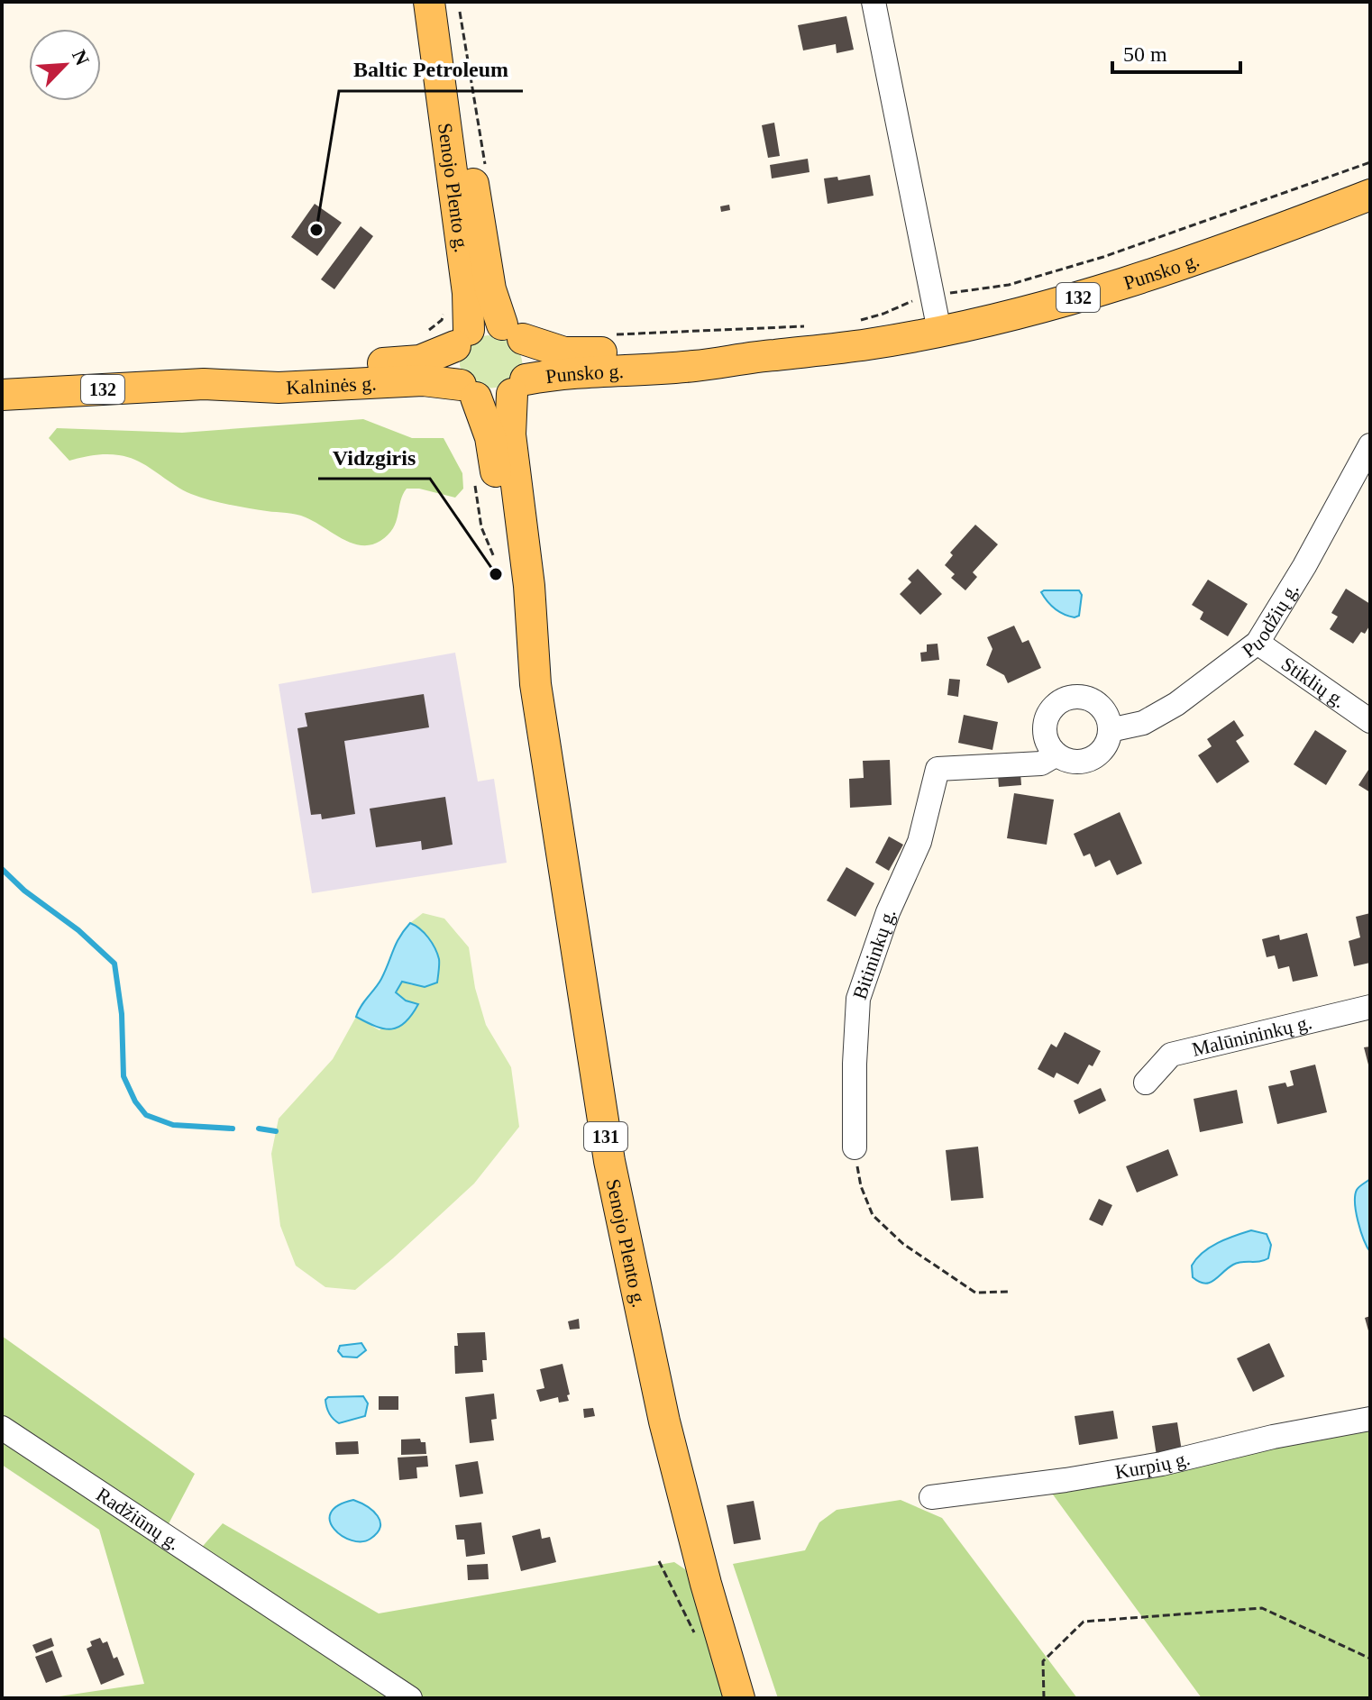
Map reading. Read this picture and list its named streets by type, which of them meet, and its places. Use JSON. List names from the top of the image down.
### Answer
{
  "streets": {
    "main road": [
      "Senojo Plento g.",
      "Punsko g.",
      "132",
      "Kalninės g.",
      "131"
    ],
    "street": [
      "Puodžių g.",
      "Stiklių g.",
      "Bitininkų g.",
      "Malūnininkų g.",
      "Kurpių g.",
      "Radžiūnų g."
    ]
  },
  "crossings": [
    ["Senojo Plento g.", "Punsko g."],
    ["Senojo Plento g.", "Kalninės g."],
    ["Punsko g.", "Kalninės g."],
    ["Puodžių g.", "Stiklių g."],
    ["Puodžių g.", "Bitininkų g."]
  ],
  "places": ["Baltic Petroleum", "Vidzgiris"],
  "scale_bar": "50 m",
  "north": "top right"
}
